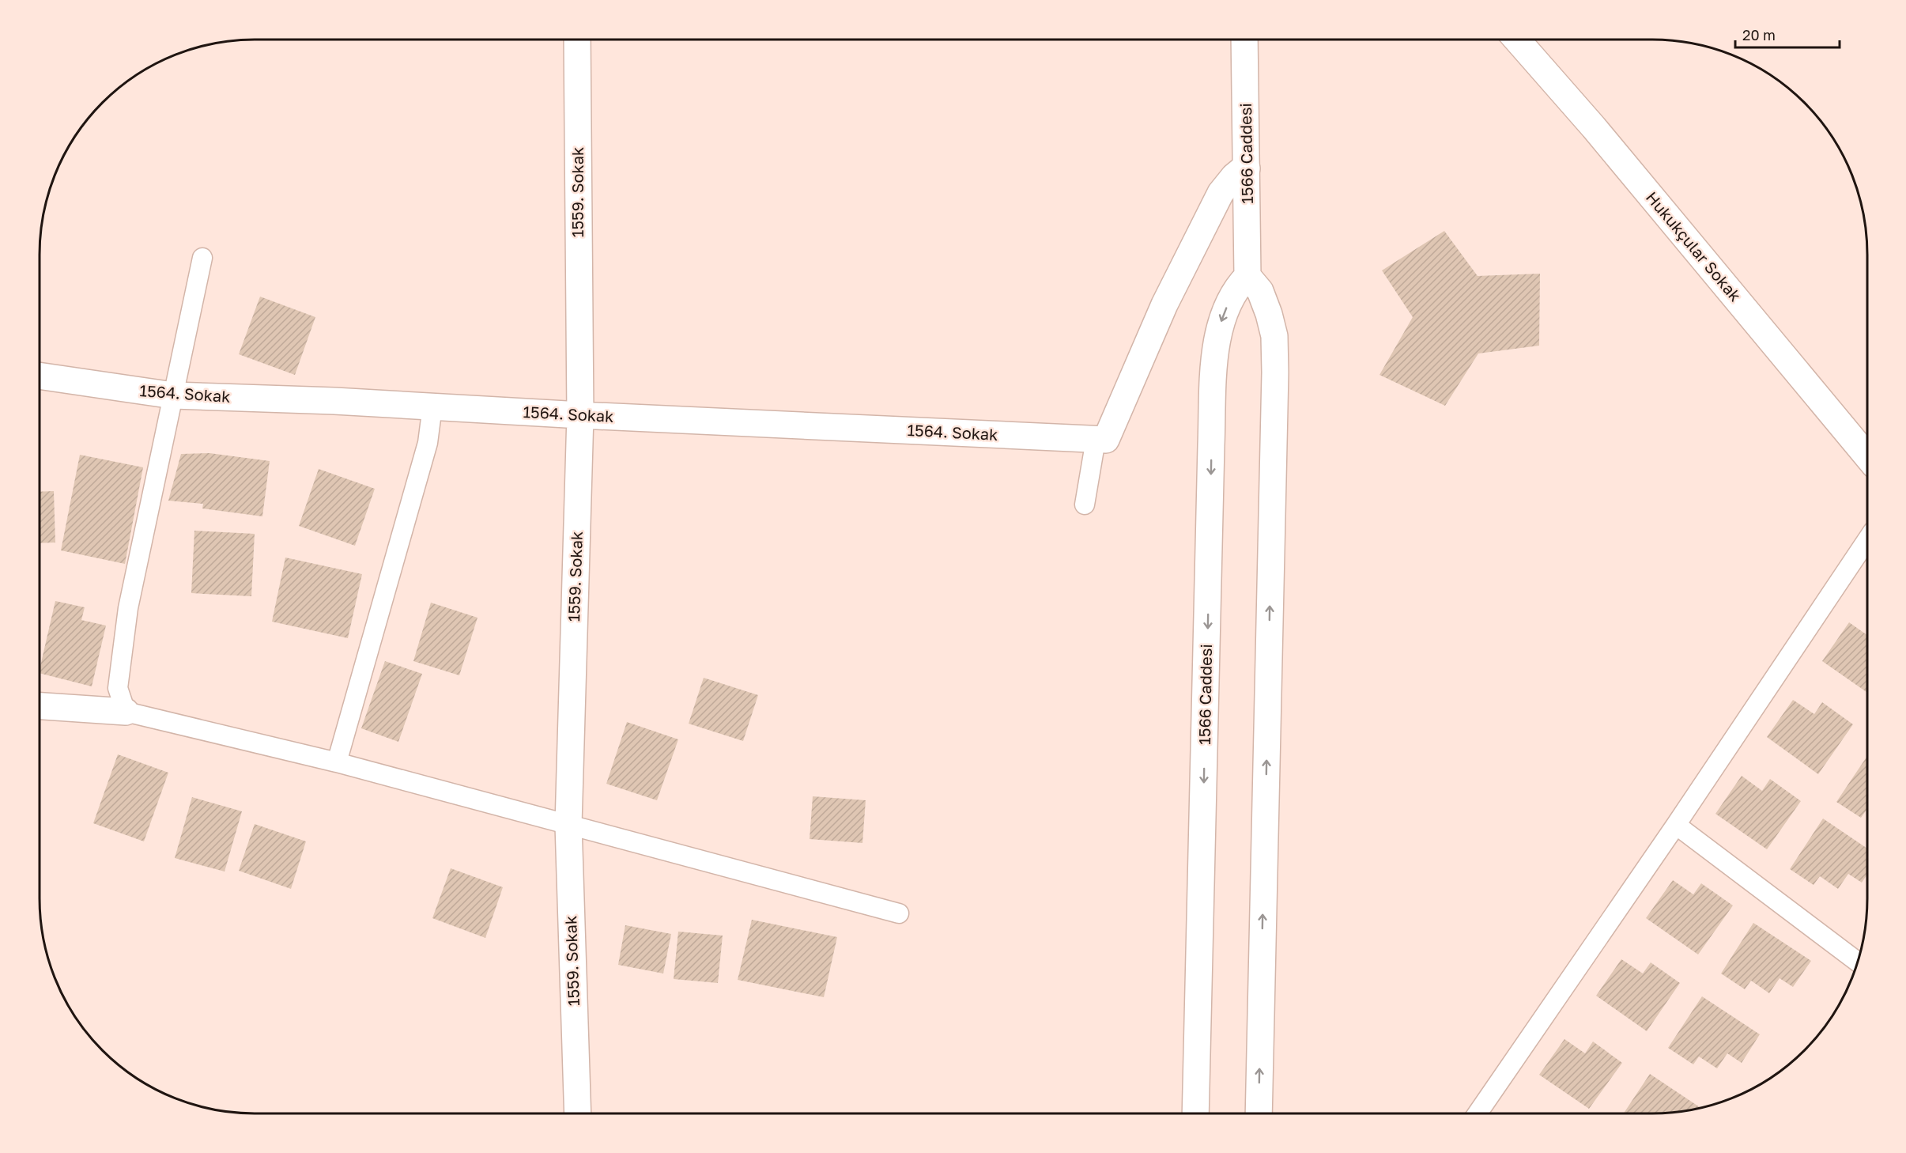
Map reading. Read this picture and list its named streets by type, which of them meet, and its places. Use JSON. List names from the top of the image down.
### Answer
{
  "streets": {
    "street": [
      "1566 Caddesi",
      "1559. Sokak",
      "Hukukçular Sokak",
      "1564. Sokak"
    ]
  },
  "crossings": [
    ["1559. Sokak", "1564. Sokak"]
  ],
  "scale_bar": "20 m"
}
